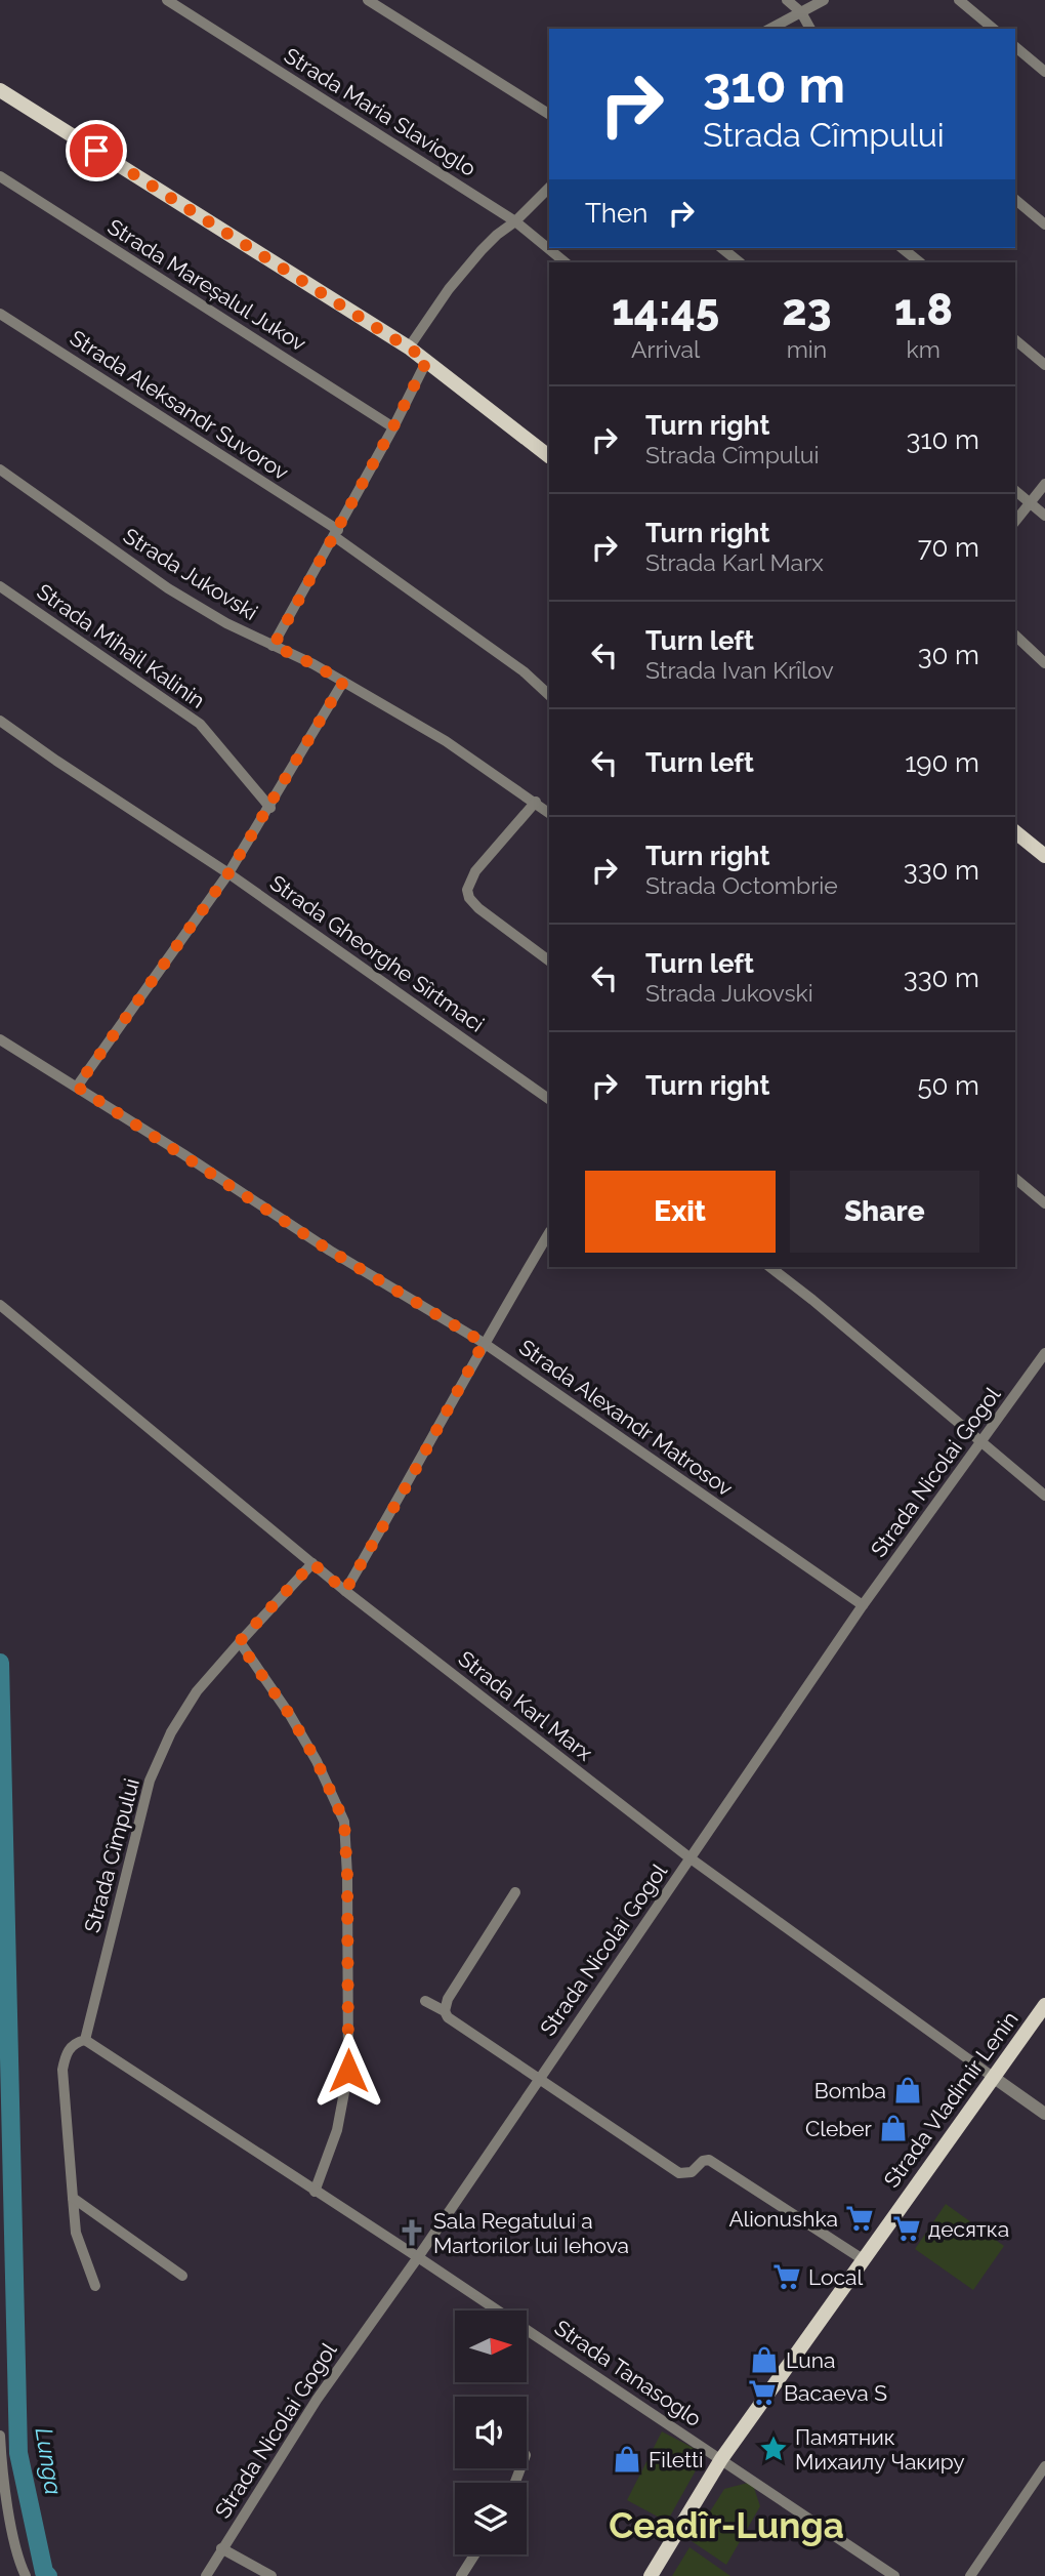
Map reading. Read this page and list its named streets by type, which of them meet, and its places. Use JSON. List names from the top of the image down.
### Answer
{
  "streets": {
    "main road": ["Strada Vladimir Lenin"],
    "street": [
      "Strada Maria Slavioglo",
      "Strada Mareșalul Jukov",
      "Strada Aleksandr Suvorov",
      "Strada Jukovski",
      "Strada Mihail Kalinin",
      "Strada Gheorghe Sîrtmaci",
      "Strada Alexandr Matrosov",
      "Strada Nicolai Gogol",
      "Strada Karl Marx",
      "Strada Cîmpului",
      "Strada Tanasoglo"
    ]
  },
  "crossings": [
    ["Strada Alexandr Matrosov", "Strada Nicolai Gogol"],
    ["Strada Nicolai Gogol", "Strada Karl Marx"],
    ["Strada Nicolai Gogol", "Strada Tanasoglo"],
    ["Strada Karl Marx", "Strada Cîmpului"],
    ["Strada Karl Marx", "Strada Vladimir Lenin"],
    ["Strada Cîmpului", "Strada Tanasoglo"],
    ["Strada Vladimir Lenin", "Strada Tanasoglo"]
  ],
  "districts": ["Ceadîr-Lunga"],
  "water": ["Lunga"],
  "places": {
    "shop": [
      "Bomba",
      "Cleber",
      "Luna",
      "Filetti"
    ],
    "supermarket": [
      "Alionushka",
      "десятка",
      "Local",
      "Bacaeva S"
    ],
    "church": ["Sala Regatului a Martorilor lui Iehova"],
    "place": ["Памятник Михаилу Чакиру"]
  },
  "north": "right",
  "page": {
    "turn": ["310 m", "Strada Cîmpului"],
    "then": "Then",
    "eta": [
      "14:45",
      "Arrival",
      "23",
      "min",
      "1.8",
      "km"
    ],
    "list": [
      {
        "name": "Turn right",
        "note": "Strada Cîmpului",
        "value": "310 m"
      },
      {
        "name": "Turn right",
        "note": "Strada Karl Marx",
        "value": "70 m"
      },
      {
        "name": "Turn left",
        "note": "Strada Ivan Krîlov",
        "value": "30 m"
      },
      {
        "name": "Turn left",
        "value": "190 m"
      },
      {
        "name": "Turn right",
        "note": "Strada Octombrie",
        "value": "330 m"
      },
      {
        "name": "Turn left",
        "note": "Strada Jukovski",
        "value": "330 m"
      },
      {
        "name": "Turn right",
        "value": "50 m"
      }
    ],
    "buttons": ["Exit", "Share"]
  }
}
